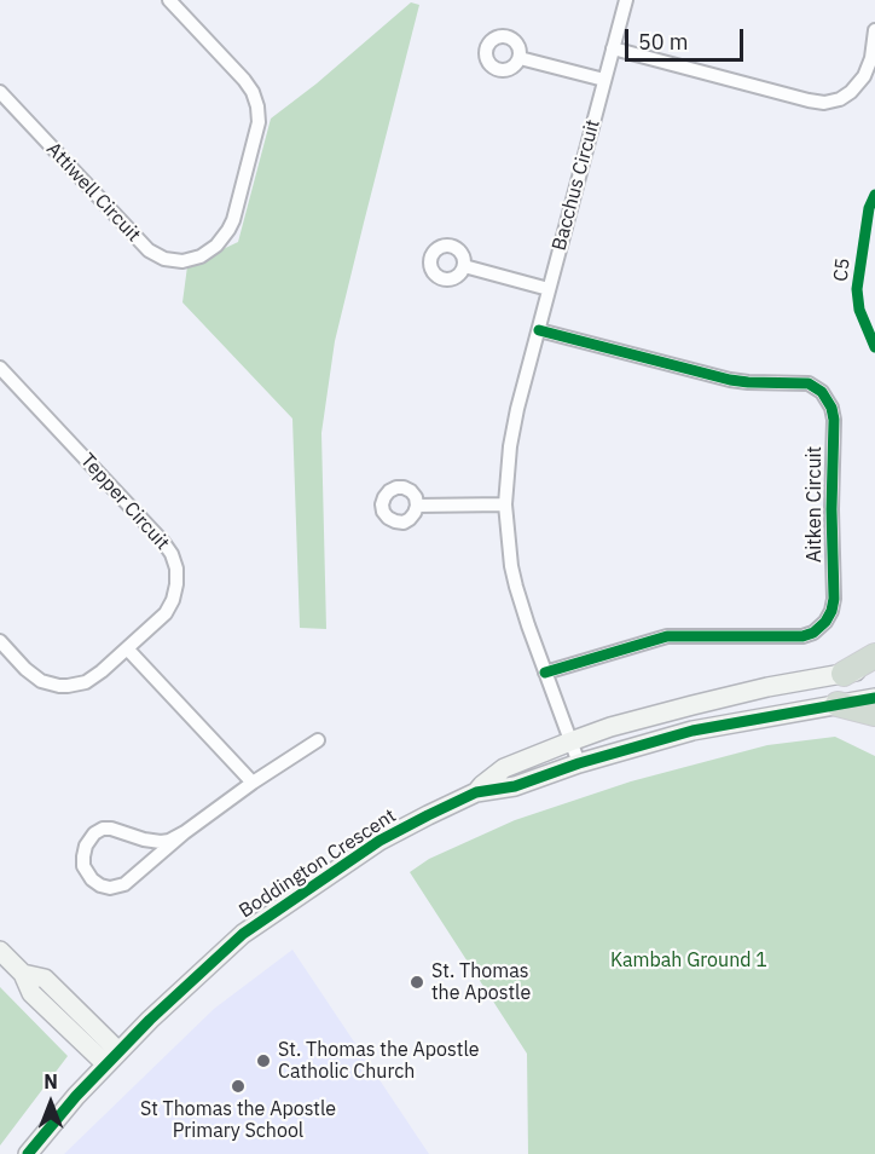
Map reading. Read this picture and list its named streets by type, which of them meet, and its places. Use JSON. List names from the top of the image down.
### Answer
{
  "streets": {
    "street": [
      "Bacchus Circuit",
      "Attiwell Circuit",
      "Tepper Circuit",
      "Aitken Circuit",
      "Boddington Crescent"
    ],
    "cycle path": ["C5"]
  },
  "crossings": [
    ["Bacchus Circuit", "Aitken Circuit"],
    ["Bacchus Circuit", "Boddington Crescent"]
  ],
  "parks": ["Kambah Ground 1"],
  "places": ["St. Thomas the Apostle", "St. Thomas the Apostle Catholic Church", "St Thomas the Apostle Primary School"],
  "scale_bar": "50 m",
  "north": "top"
}
